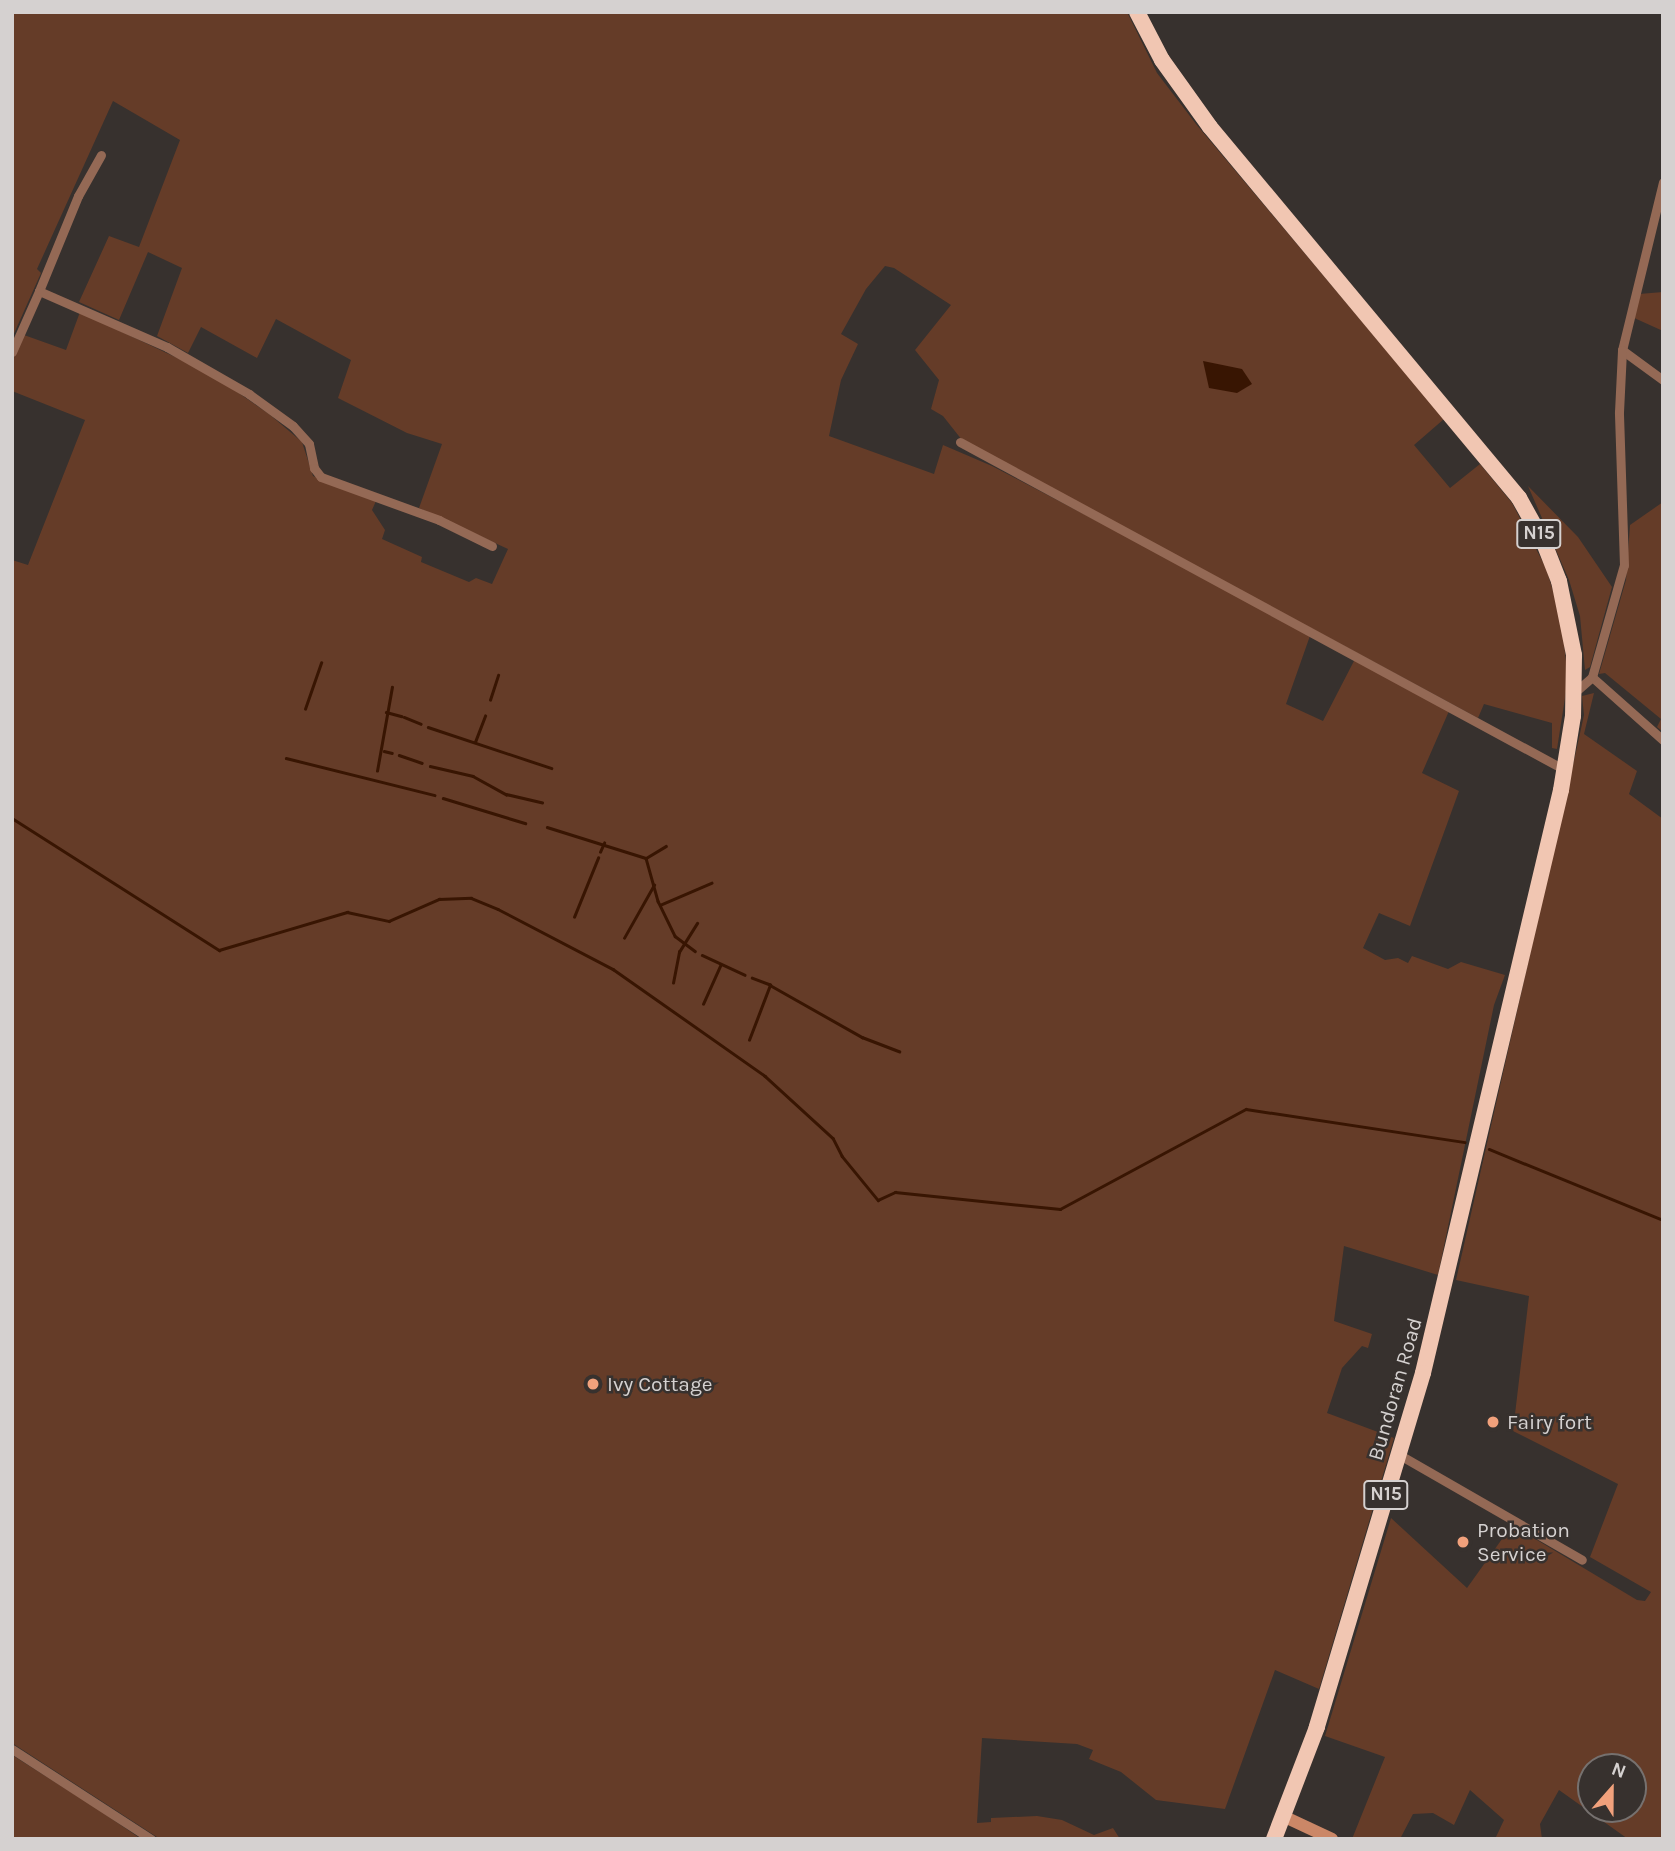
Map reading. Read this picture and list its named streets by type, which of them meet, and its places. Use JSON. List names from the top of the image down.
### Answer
{
  "streets": {
    "highway": ["N15", "Bundoran Road"]
  },
  "crossings": [
    ["N15", "Bundoran Road"]
  ],
  "places": ["Ivy Cottage", "Fairy fort", "Probation Service"],
  "north": "top"
}
